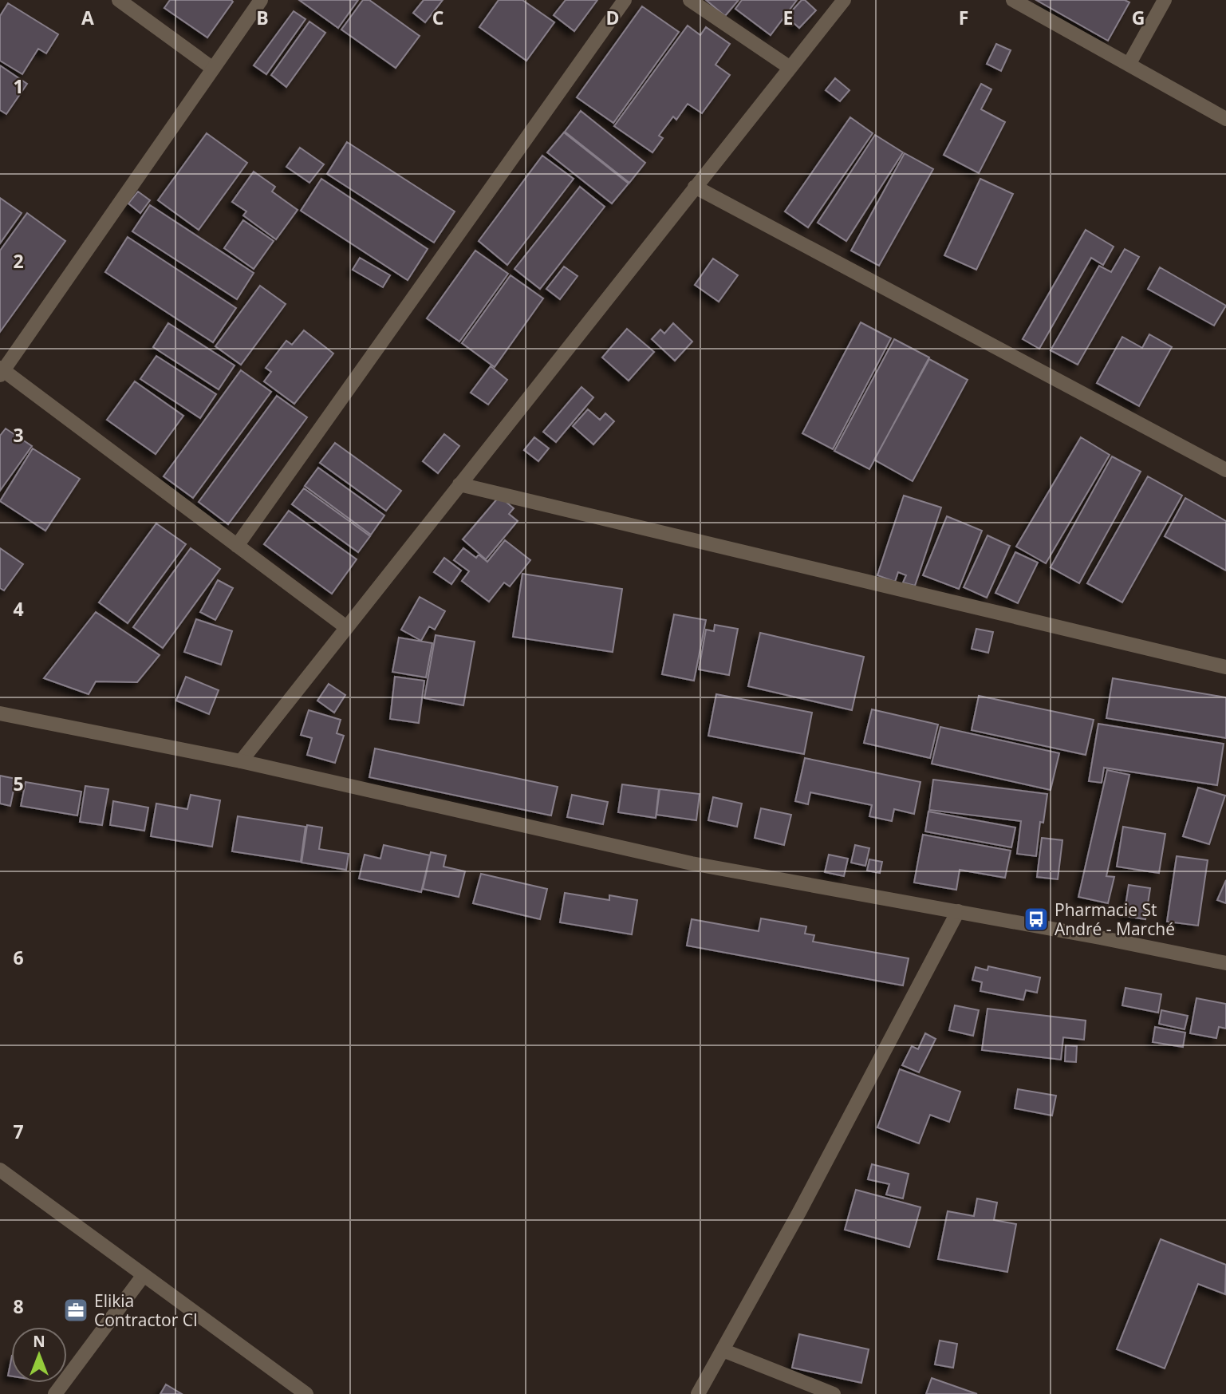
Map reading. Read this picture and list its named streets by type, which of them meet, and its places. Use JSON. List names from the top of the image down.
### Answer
{
  "places": {
    "bus stop": ["Pharmacie St André - Marché"],
    "office": ["Elikia Contractor CI"]
  },
  "north": "top",
  "grid": {
    "columns": [
      "A",
      "B",
      "C",
      "D",
      "E",
      "F",
      "G"
    ],
    "rows": [
      "1",
      "2",
      "3",
      "4",
      "5",
      "6",
      "7",
      "8"
    ]
  }
}
